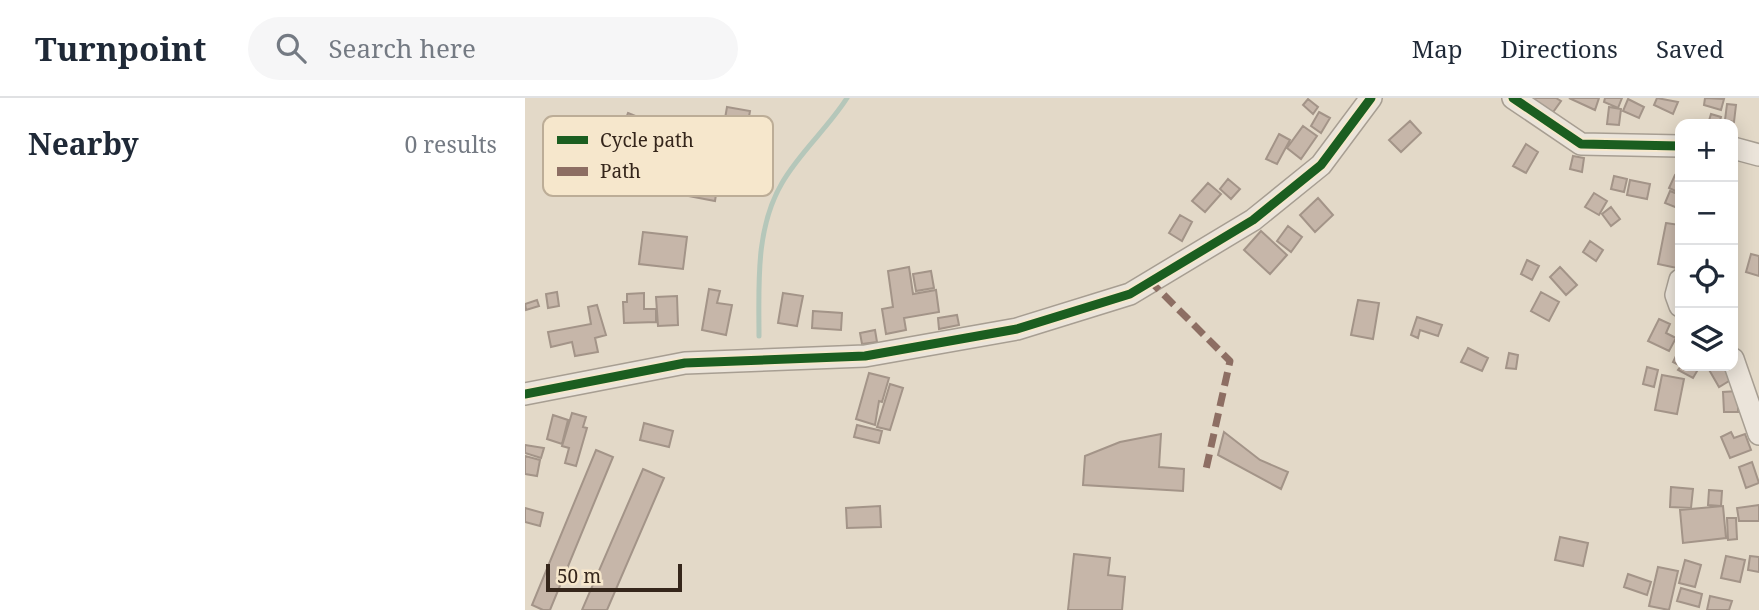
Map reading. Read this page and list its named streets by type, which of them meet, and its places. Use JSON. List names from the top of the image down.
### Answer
{
  "legend": ["Cycle path", "Path"],
  "scale_bar": "50 m",
  "page": {
    "header": "Turnpoint",
    "search": "Search here",
    "nav": ["Map", "Directions", "Saved"],
    "heading": ["Nearby", "0 results"],
    "map_buttons": ["+", "−"],
    "scale": "50 m"
  }
}
